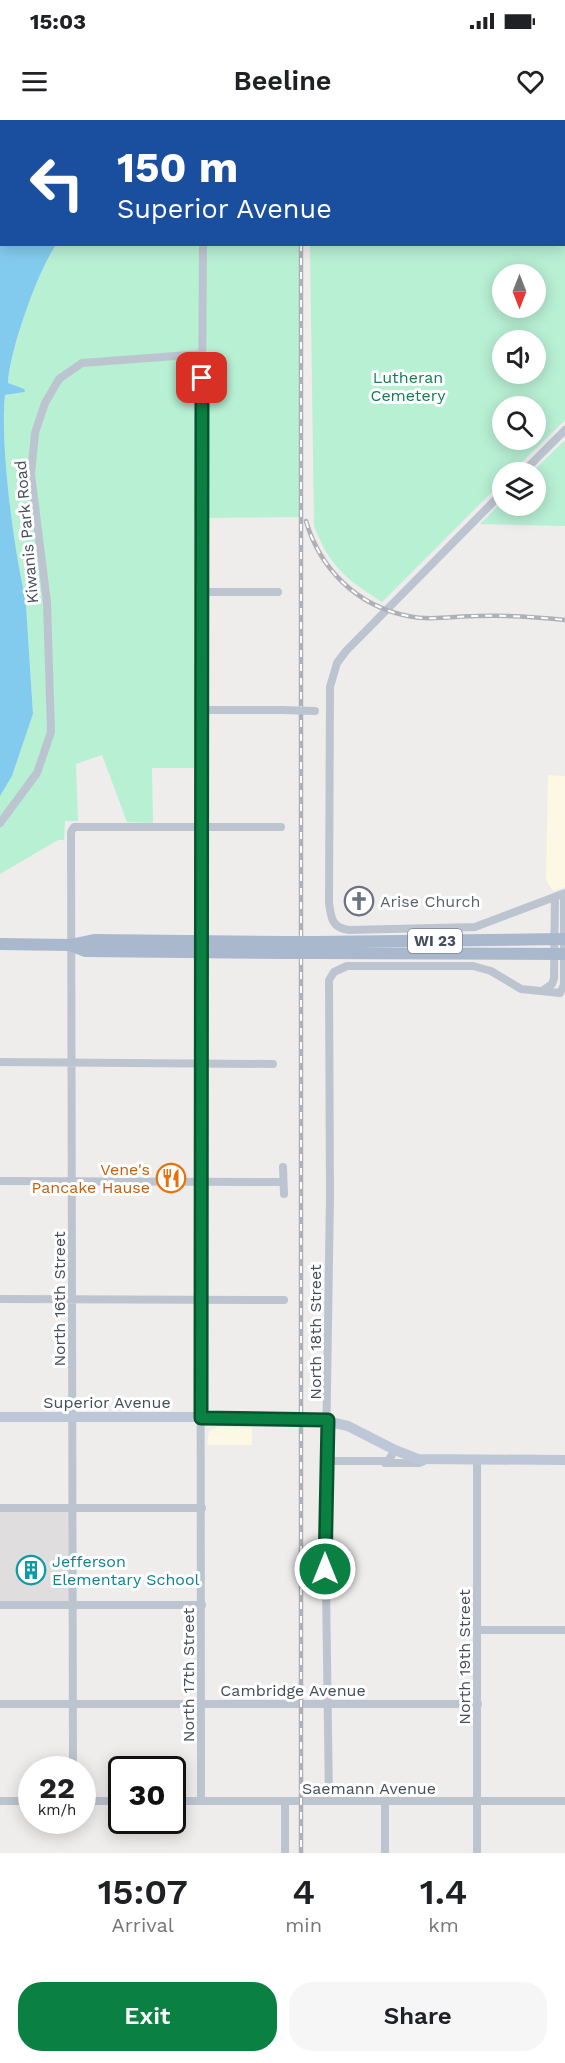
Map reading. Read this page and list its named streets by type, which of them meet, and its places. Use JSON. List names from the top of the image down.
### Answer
{
  "streets": {
    "main road": ["WI 23"],
    "street": [
      "Kiwanis Park Road",
      "North 16th Street",
      "North 18th Street",
      "Superior Avenue",
      "North 19th Street",
      "North 17th Street",
      "Cambridge Avenue",
      "Saemann Avenue"
    ]
  },
  "crossings": [
    ["Kiwanis Park Road", "North 17th Street"],
    ["WI 23", "North 16th Street"],
    ["WI 23", "North 17th Street"],
    ["North 16th Street", "Superior Avenue"],
    ["North 16th Street", "North 17th Street"],
    ["North 16th Street", "Cambridge Avenue"],
    ["North 18th Street", "Superior Avenue"],
    ["North 18th Street", "Cambridge Avenue"],
    ["North 18th Street", "Saemann Avenue"],
    ["Superior Avenue", "North 19th Street"],
    ["Superior Avenue", "North 17th Street"],
    ["North 19th Street", "Cambridge Avenue"],
    ["North 19th Street", "Saemann Avenue"],
    ["North 17th Street", "Cambridge Avenue"],
    ["North 17th Street", "Saemann Avenue"]
  ],
  "parks": ["Lutheran Cemetery"],
  "places": {
    "church": ["Arise Church"],
    "restaurant": ["Vene's Pancake Hause"],
    "building": ["Jefferson Elementary School"]
  },
  "north": "bottom",
  "page": {
    "status": "15:03",
    "header": "Beeline",
    "turn": ["150 m", "Superior Avenue"],
    "speed": "22 km/h",
    "limit": "30",
    "eta": [
      "15:07",
      "Arrival",
      "4",
      "min",
      "1.4",
      "km"
    ],
    "buttons": ["Exit", "Share"]
  }
}
